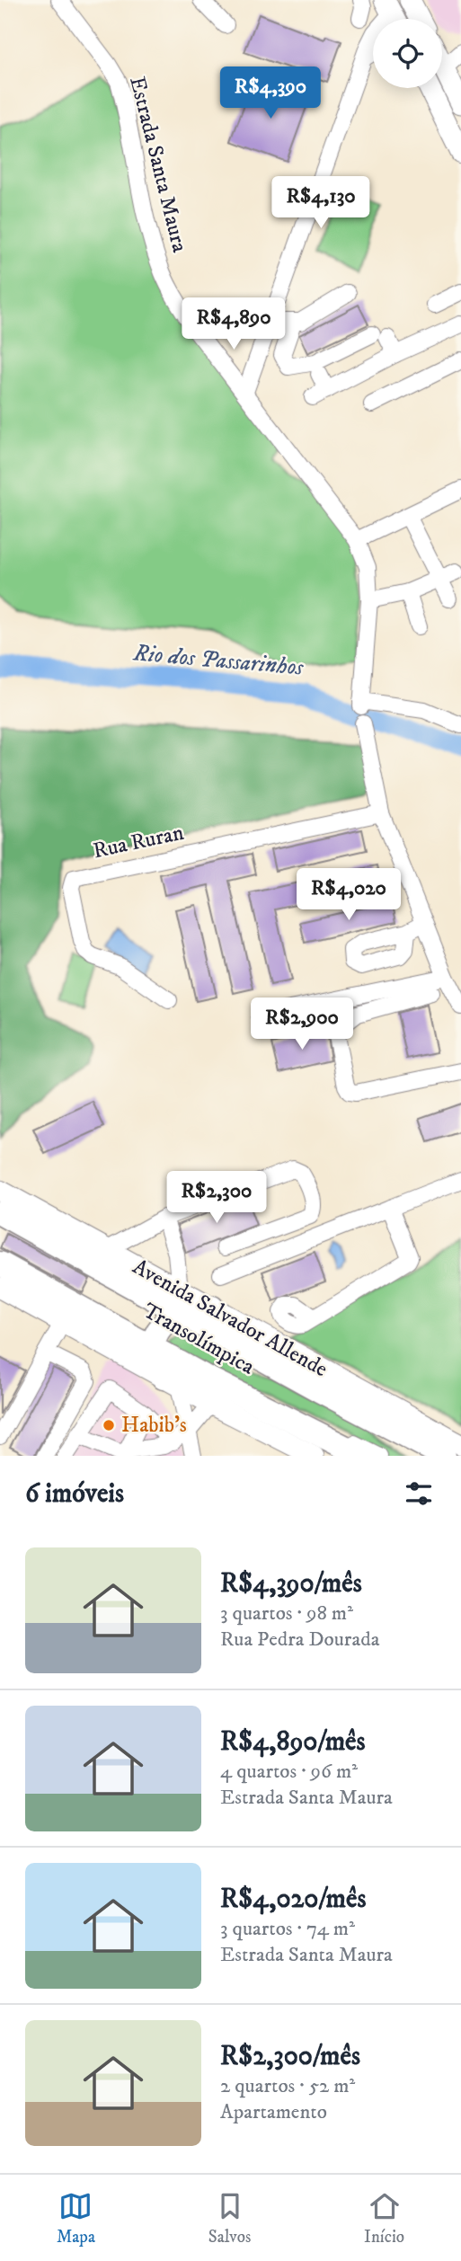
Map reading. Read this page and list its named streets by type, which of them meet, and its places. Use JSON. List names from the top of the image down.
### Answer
{
  "streets": {
    "highway": ["Avenida Salvador Allende"],
    "street": ["Estrada Santa Maura", "Rua Ruran", "Transolímpica"]
  },
  "crossings": [
    ["Avenida Salvador Allende", "Transolímpica"]
  ],
  "water": ["Rio dos Passarinhos"],
  "places": ["Habib's"],
  "page": {
    "price": [
      "R$4,390",
      "R$4,130",
      "R$4,890",
      "R$4,020",
      "R$2,900",
      "R$2,300"
    ],
    "heading": "6 imóveis",
    "list": [
      {
        "name": "R$4,390/mês",
        "note": "3 quartos · 98 m² · Rua Pedra Dourada"
      },
      {
        "name": "R$4,890/mês",
        "note": "4 quartos · 96 m² · Estrada Santa Maura"
      },
      {
        "name": "R$4,020/mês",
        "note": "3 quartos · 74 m² · Estrada Santa Maura"
      },
      {
        "name": "R$2,300/mês",
        "note": "2 quartos · 52 m² · Apartamento"
      }
    ],
    "tabs": ["Mapa", "Salvos", "Início"]
  }
}
